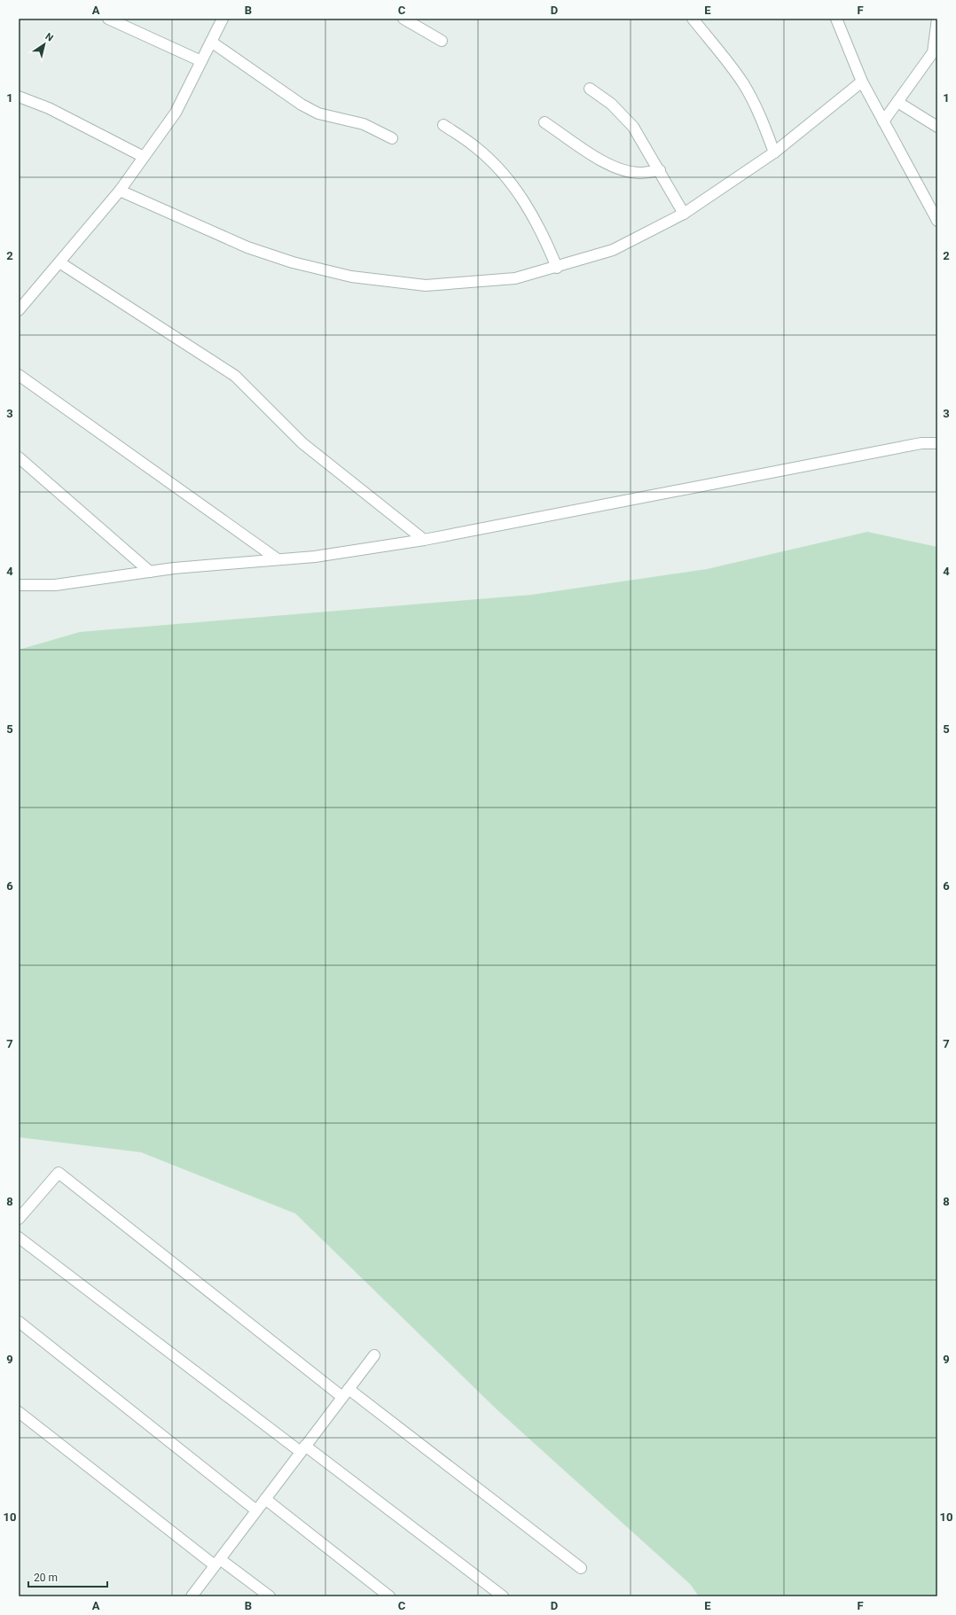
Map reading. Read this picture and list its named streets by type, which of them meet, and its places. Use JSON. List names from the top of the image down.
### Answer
{
  "scale_bar": "20 m",
  "north": "top right",
  "grid": {
    "columns": [
      "A",
      "B",
      "C",
      "D",
      "E",
      "F"
    ],
    "rows": [
      "1",
      "2",
      "3",
      "4",
      "5",
      "6",
      "7",
      "8",
      "9",
      "10"
    ]
  }
}
